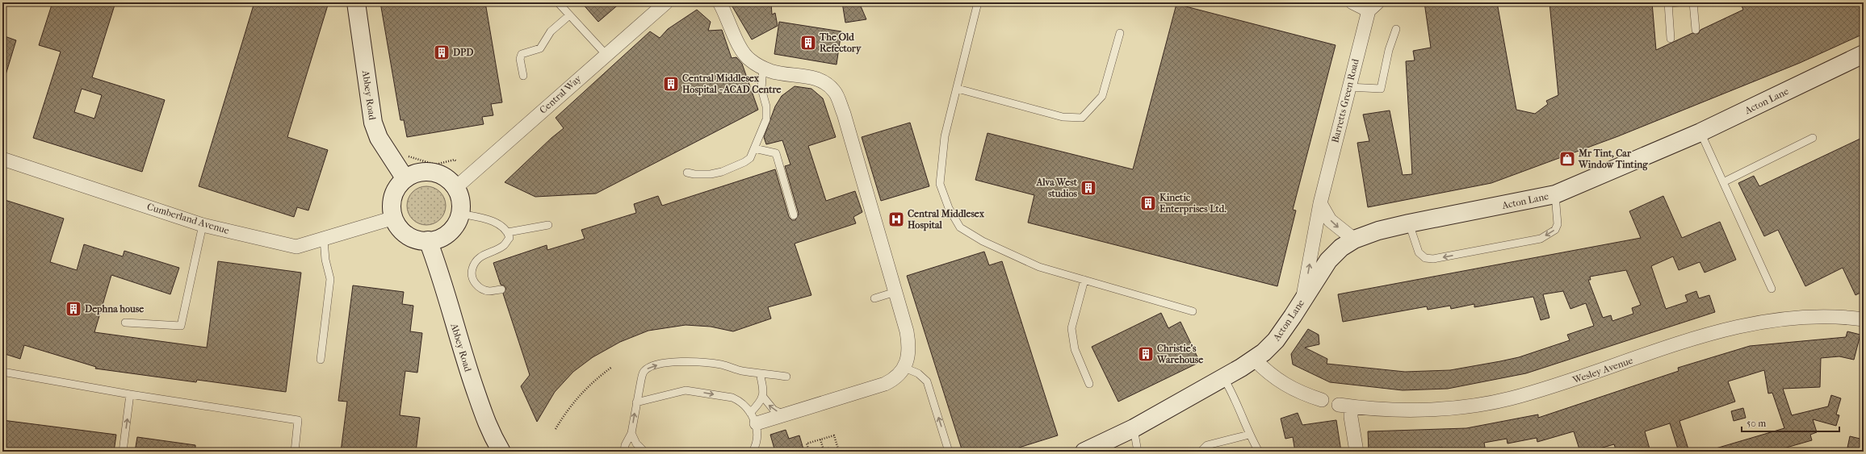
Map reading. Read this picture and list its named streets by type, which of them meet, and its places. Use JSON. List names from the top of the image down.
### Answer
{
  "streets": {
    "main road": ["Abbey Road", "Acton Lane"],
    "street": [
      "Central Way",
      "Barretts Green Road",
      "Cumberland Avenue",
      "Wesley Avenue"
    ]
  },
  "crossings": [
    ["Central Way", "Abbey Road"],
    ["Central Way", "Cumberland Avenue"],
    ["Abbey Road", "Cumberland Avenue"],
    ["Barretts Green Road", "Acton Lane"]
  ],
  "places": {
    "building": [
      "The Old Refectory",
      "DPD",
      "Central Middlesex Hospital - ACAD Centre",
      "Alva West studios",
      "Kinetic Enterprises Ltd.",
      "Dephna house",
      "Christie's Warehouse"
    ],
    "shop": ["Mr Tint, Car Window Tinting"],
    "hospital": ["Central Middlesex Hospital"]
  },
  "scale_bar": "50 m"
}
